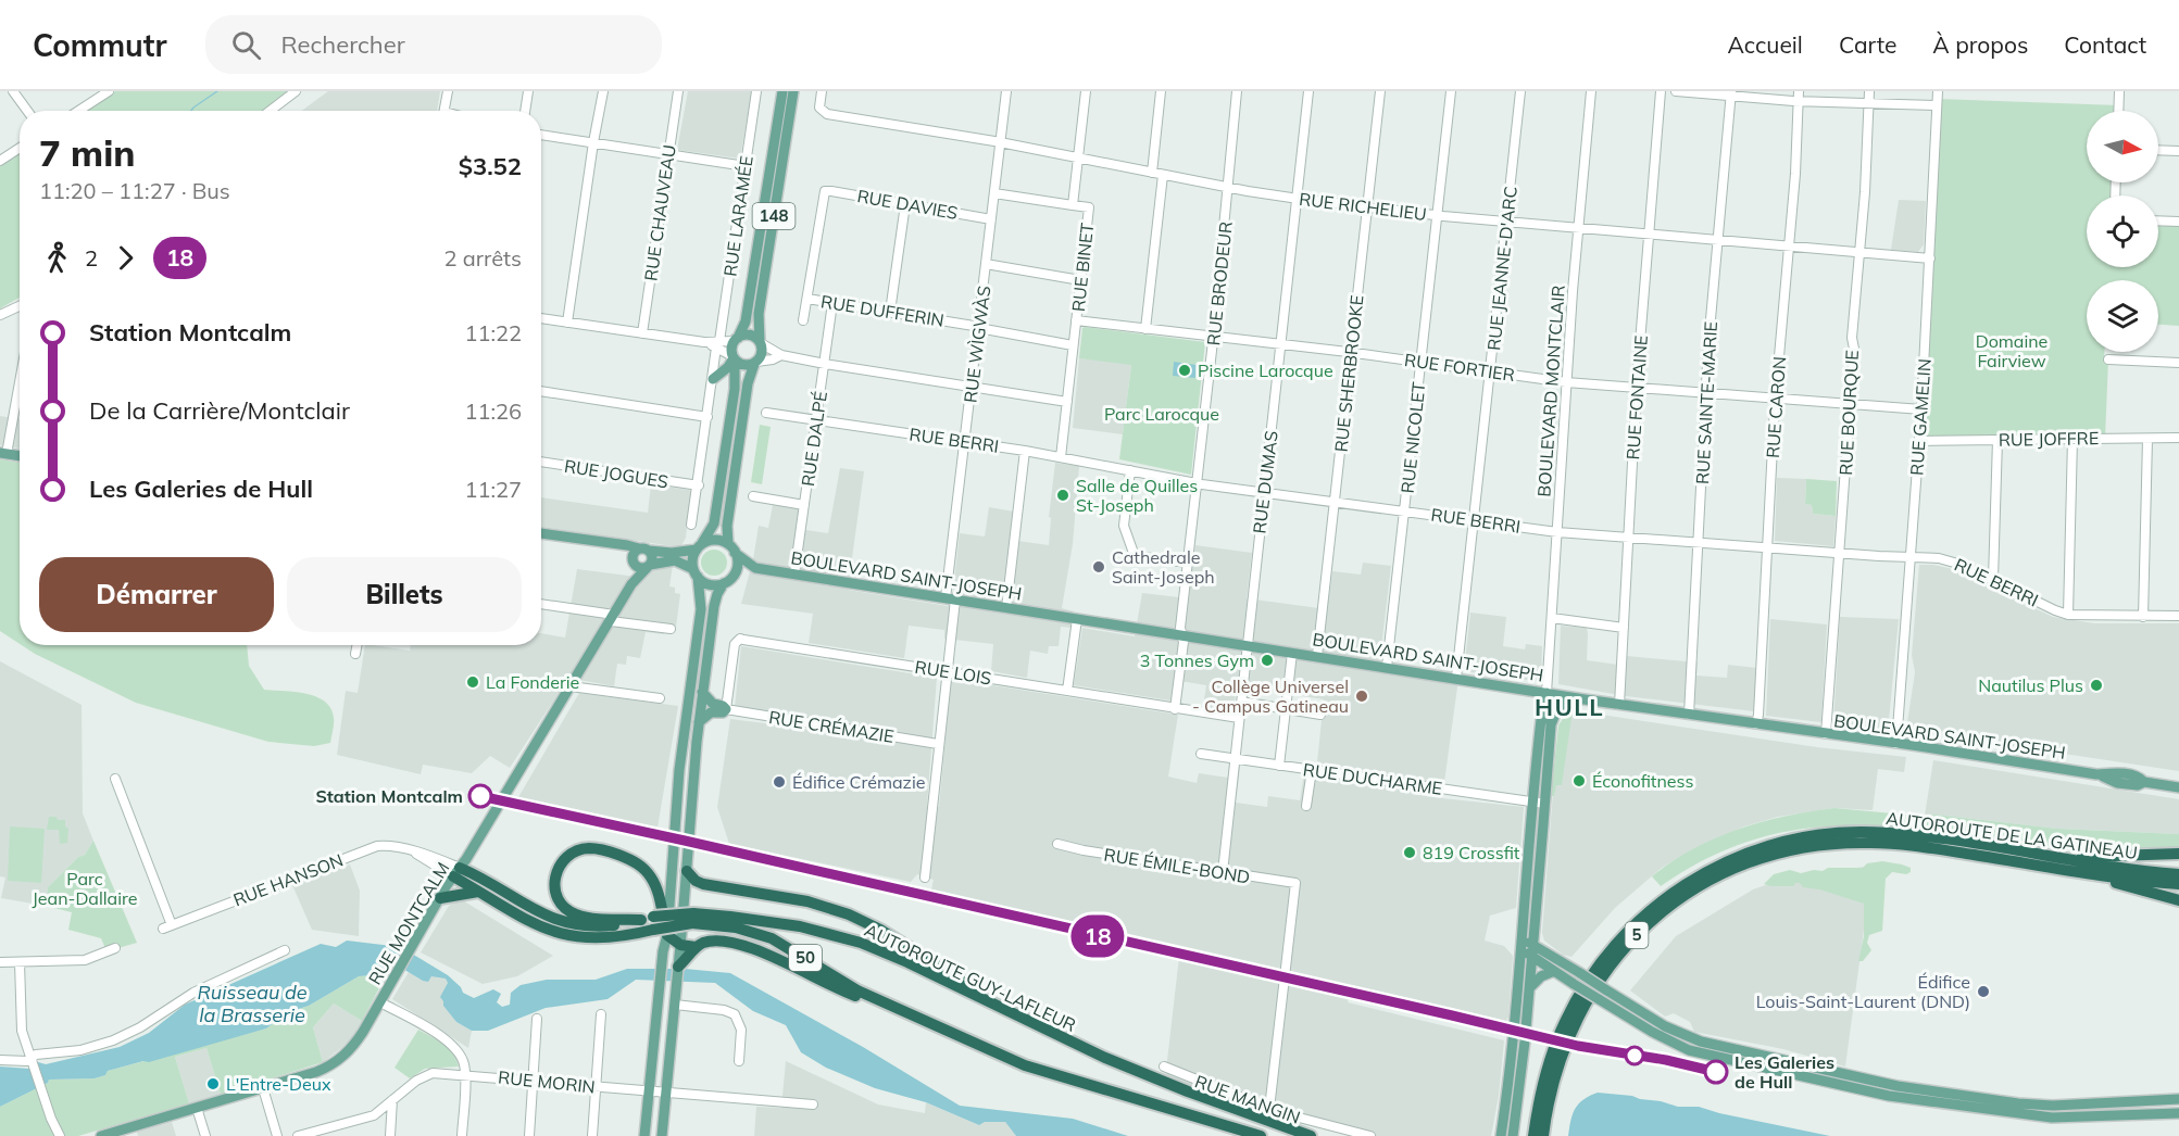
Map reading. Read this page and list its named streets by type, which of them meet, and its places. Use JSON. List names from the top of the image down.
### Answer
{
  "streets": {
    "highway": [
      "AUTOROUTE DE LA GATINEAU",
      "5",
      "50",
      "AUTOROUTE GUY-LAFLEUR"
    ],
    "main road": [
      "148",
      "BOULEVARD MONTCLAIR",
      "BOULEVARD SAINT-JOSEPH",
      "RUE MONTCALM"
    ],
    "street": [
      "RUE DAVIES",
      "RUE RICHELIEU",
      "RUE CHAUVEAU",
      "RUE LARAMÉE",
      "RUE BINET",
      "RUE JEANNE-D'ARC",
      "RUE BRODEUR",
      "RUE DUFFERIN",
      "RUE WÌGWÀS",
      "RUE FORTIER",
      "RUE SHERBROOKE",
      "RUE FONTAINE",
      "RUE SAINTE-MARIE",
      "RUE CARON",
      "RUE BOURQUE",
      "RUE GAMELIN",
      "RUE NICOLET",
      "RUE DALPÉ",
      "RUE JOFFRE",
      "RUE BERRI",
      "RUE JOGUES",
      "RUE DUMAS",
      "RUE LOIS",
      "RUE CRÉMAZIE",
      "RUE DUCHARME",
      "RUE ÉMILE-BOND",
      "RUE HANSON",
      "RUE MORIN",
      "RUE MANGIN"
    ]
  },
  "crossings": [
    ["RUE DAVIES", "RUE DUFFERIN"],
    ["RUE DAVIES", "RUE WÌGWÀS"],
    ["RUE RICHELIEU", "RUE BINET"],
    ["RUE RICHELIEU", "RUE JEANNE-D'ARC"],
    ["RUE RICHELIEU", "RUE BRODEUR"],
    ["RUE RICHELIEU", "RUE WÌGWÀS"],
    ["RUE RICHELIEU", "RUE SHERBROOKE"],
    ["RUE RICHELIEU", "BOULEVARD MONTCLAIR"],
    ["RUE RICHELIEU", "RUE FONTAINE"],
    ["RUE RICHELIEU", "RUE SAINTE-MARIE"],
    ["RUE RICHELIEU", "RUE CARON"],
    ["RUE RICHELIEU", "RUE BOURQUE"],
    ["RUE RICHELIEU", "RUE GAMELIN"],
    ["RUE RICHELIEU", "RUE NICOLET"],
    ["RUE RICHELIEU", "RUE DUMAS"],
    ["RUE LARAMÉE", "RUE JOGUES"],
    ["RUE BINET", "RUE DUFFERIN"],
    ["RUE BINET", "RUE FORTIER"],
    ["RUE BINET", "RUE BERRI"],
    ["RUE JEANNE-D'ARC", "RUE FORTIER"],
    ["RUE JEANNE-D'ARC", "RUE BERRI"],
    ["RUE JEANNE-D'ARC", "BOULEVARD SAINT-JOSEPH"],
    ["RUE BRODEUR", "RUE FORTIER"],
    ["RUE BRODEUR", "RUE BERRI"],
    ["RUE BRODEUR", "BOULEVARD SAINT-JOSEPH"],
    ["RUE BRODEUR", "RUE LOIS"],
    ["RUE DUFFERIN", "RUE WÌGWÀS"],
    ["RUE DUFFERIN", "RUE DALPÉ"],
    ["RUE WÌGWÀS", "RUE BERRI"],
    ["RUE WÌGWÀS", "BOULEVARD SAINT-JOSEPH"],
    ["RUE WÌGWÀS", "RUE LOIS"],
    ["RUE WÌGWÀS", "RUE CRÉMAZIE"],
    ["RUE FORTIER", "RUE SHERBROOKE"],
    ["RUE FORTIER", "BOULEVARD MONTCLAIR"],
    ["RUE FORTIER", "RUE FONTAINE"],
    ["RUE FORTIER", "RUE SAINTE-MARIE"],
    ["RUE FORTIER", "RUE CARON"],
    ["RUE FORTIER", "RUE BOURQUE"],
    ["RUE FORTIER", "RUE GAMELIN"],
    ["RUE FORTIER", "RUE NICOLET"],
    ["RUE FORTIER", "RUE DUMAS"],
    ["RUE SHERBROOKE", "RUE BERRI"],
    ["RUE SHERBROOKE", "BOULEVARD SAINT-JOSEPH"],
    ["BOULEVARD MONTCLAIR", "RUE BERRI"],
    ["BOULEVARD MONTCLAIR", "BOULEVARD SAINT-JOSEPH"],
    ["BOULEVARD MONTCLAIR", "RUE DUCHARME"],
    ["RUE FONTAINE", "RUE BERRI"],
    ["RUE FONTAINE", "BOULEVARD SAINT-JOSEPH"],
    ["RUE SAINTE-MARIE", "RUE BERRI"],
    ["RUE SAINTE-MARIE", "BOULEVARD SAINT-JOSEPH"],
    ["RUE CARON", "RUE BERRI"],
    ["RUE CARON", "BOULEVARD SAINT-JOSEPH"],
    ["RUE BOURQUE", "RUE BERRI"],
    ["RUE BOURQUE", "BOULEVARD SAINT-JOSEPH"],
    ["RUE GAMELIN", "RUE JOFFRE"],
    ["RUE GAMELIN", "RUE BERRI"],
    ["RUE GAMELIN", "BOULEVARD SAINT-JOSEPH"],
    ["RUE NICOLET", "RUE BERRI"],
    ["RUE NICOLET", "BOULEVARD SAINT-JOSEPH"],
    ["RUE DALPÉ", "RUE BERRI"],
    ["RUE DALPÉ", "BOULEVARD SAINT-JOSEPH"],
    ["RUE BERRI", "RUE DUMAS"],
    ["RUE DUMAS", "BOULEVARD SAINT-JOSEPH"],
    ["RUE DUMAS", "RUE LOIS"],
    ["RUE DUMAS", "RUE DUCHARME"],
    ["RUE DUMAS", "RUE ÉMILE-BOND"],
    ["RUE LOIS", "RUE CRÉMAZIE"],
    ["RUE ÉMILE-BOND", "RUE MANGIN"],
    ["RUE HANSON", "RUE MONTCALM"],
    ["RUE HANSON", "AUTOROUTE GUY-LAFLEUR"],
    ["RUE MONTCALM", "AUTOROUTE GUY-LAFLEUR"]
  ],
  "districts": ["HULL"],
  "water": ["Ruisseau de la Brasserie"],
  "parks": ["Domaine Fairview", "Parc Larocque", "Parc Jean-Dallaire"],
  "places": [
    "Piscine Larocque",
    "Salle de Quilles St-Joseph",
    "Cathedrale Saint-Joseph",
    "3 Tonnes Gym",
    "La Fonderie",
    "Nautilus Plus",
    "Collège Universel - Campus Gatineau",
    "Éconofitness",
    "Édifice Crémazie",
    "Station Montcalm",
    "819 Crossfit",
    "Édifice Louis-Saint-Laurent (DND)",
    "Les Galeries de Hull",
    "L'Entre-Deux"
  ],
  "lines": ["bus line 18"],
  "north": "right",
  "page": {
    "header": "Commutr",
    "search": "Rechercher",
    "nav": [
      "Accueil",
      "Carte",
      "À propos",
      "Contact"
    ],
    "on_map": "18",
    "heading": ["7 min", "11:20 – 11:27 · Bus", "$3.52"],
    "legs": ["2", "18", "2 arrêts"],
    "list": [
      {
        "name": "Station Montcalm",
        "value": "11:22"
      },
      {
        "name": "De la Carrière/Montclair",
        "value": "11:26"
      },
      {
        "name": "Les Galeries de Hull",
        "value": "11:27"
      }
    ],
    "buttons": ["Démarrer", "Billets"]
  }
}
